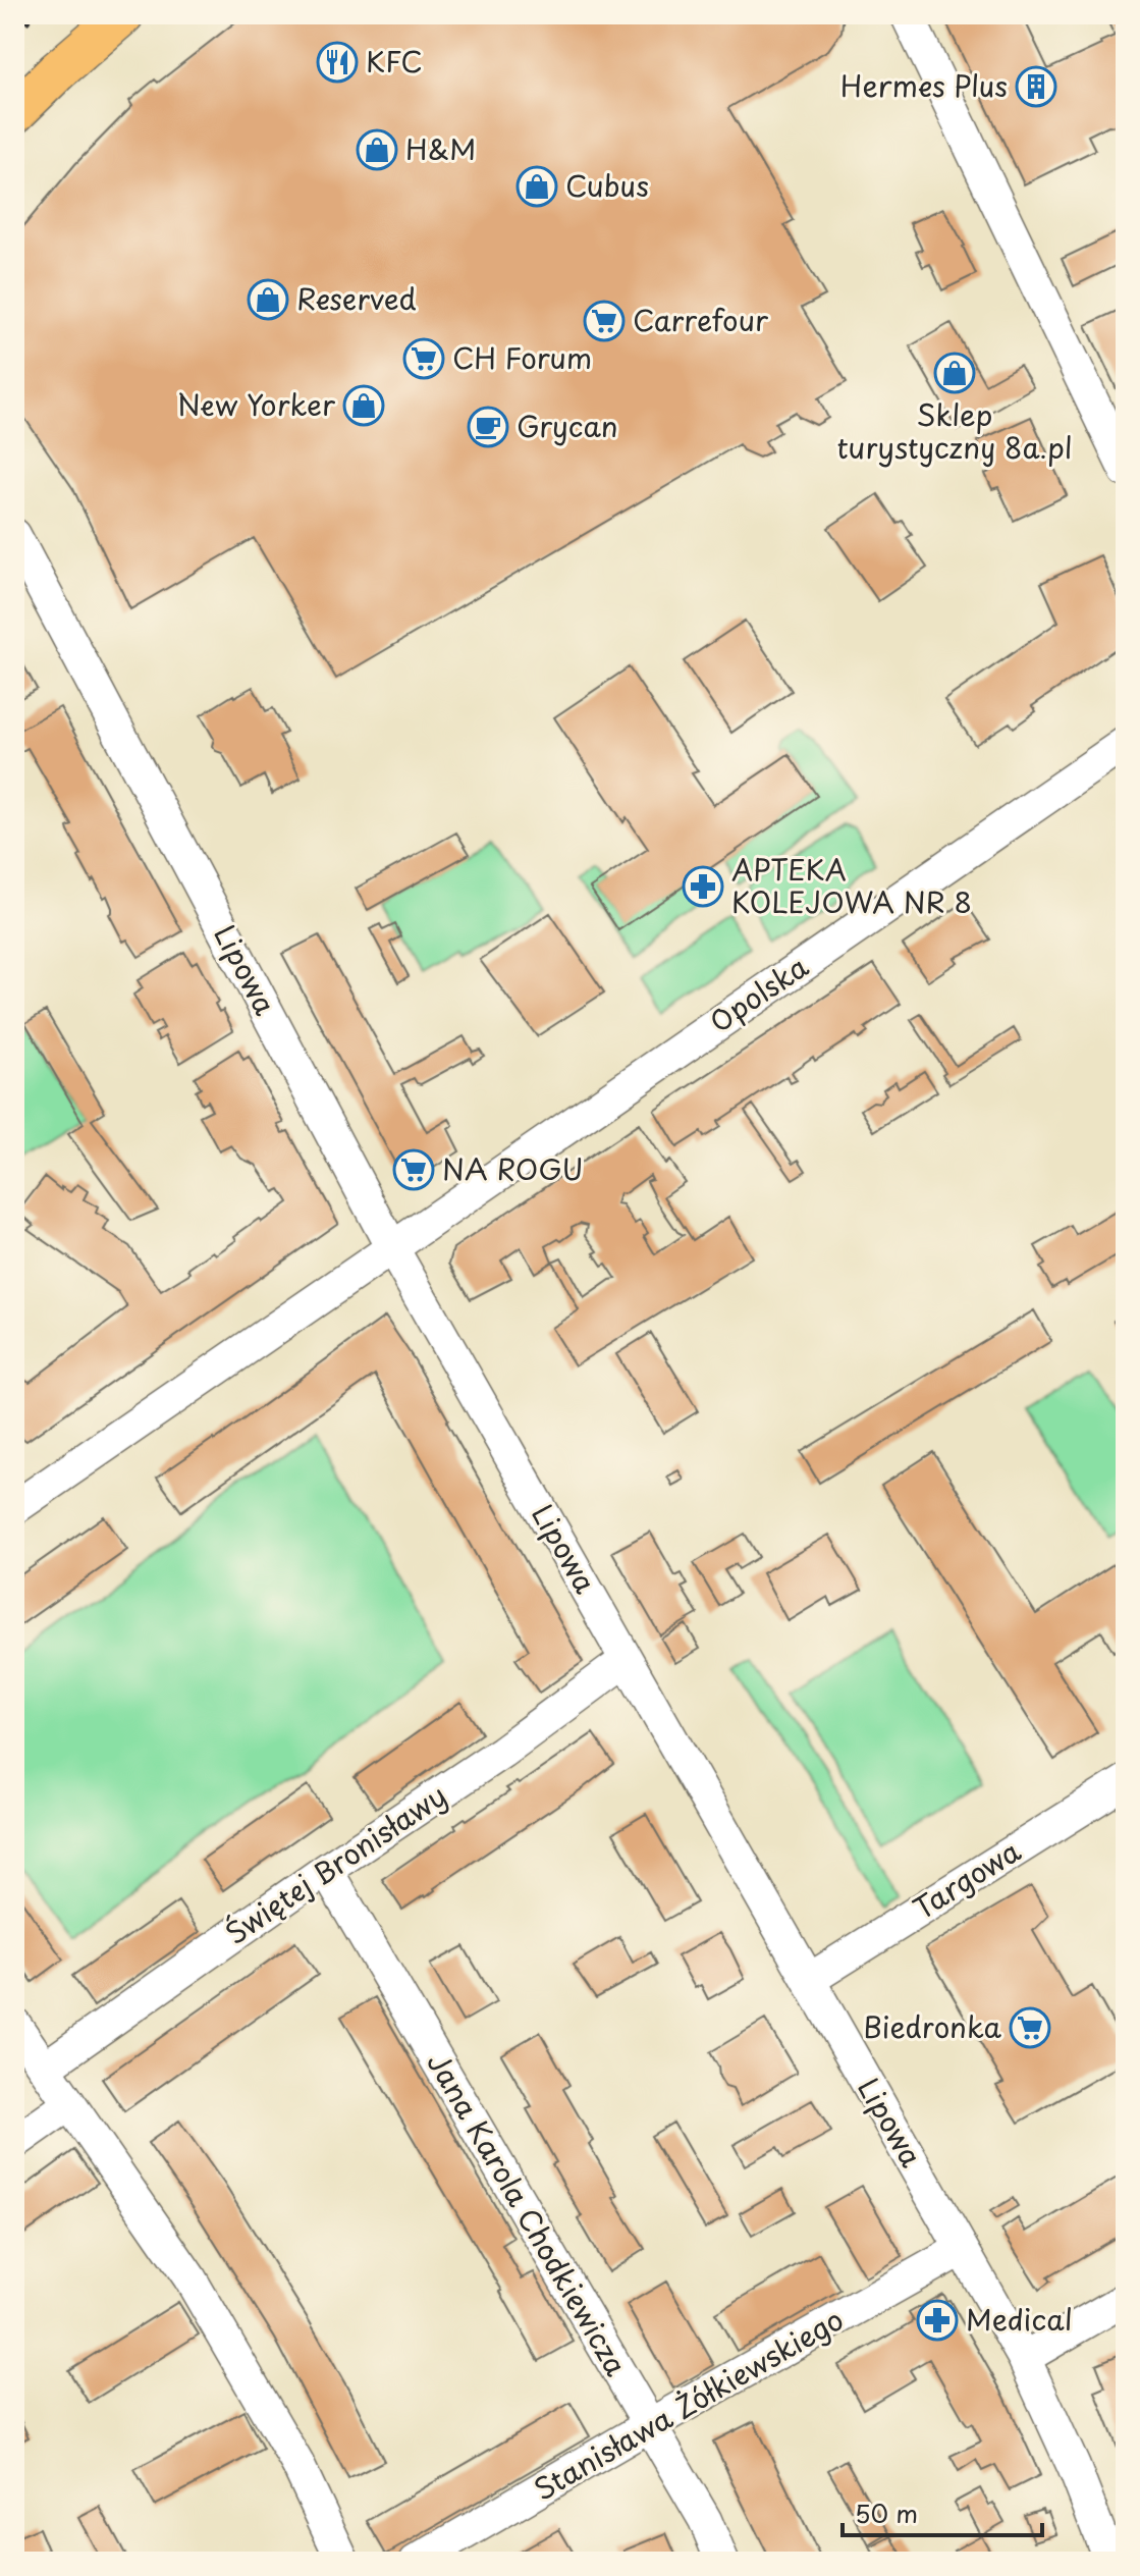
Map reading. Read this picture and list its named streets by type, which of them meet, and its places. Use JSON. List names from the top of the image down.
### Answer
{
  "streets": {
    "street": [
      "Lipowa",
      "Opolska",
      "Świętej Bronisławy",
      "Targowa",
      "Jana Karola Chodkiewicza",
      "Stanisława Żółkiewskiego"
    ]
  },
  "crossings": [
    ["Lipowa", "Opolska"],
    ["Lipowa", "Świętej Bronisławy"],
    ["Lipowa", "Targowa"],
    ["Lipowa", "Stanisława Żółkiewskiego"],
    ["Świętej Bronisławy", "Jana Karola Chodkiewicza"],
    ["Jana Karola Chodkiewicza", "Stanisława Żółkiewskiego"]
  ],
  "places": {
    "restaurant": ["KFC"],
    "building": ["Hermes Plus"],
    "shop": [
      "H&M",
      "Cubus",
      "Reserved",
      "Sklep turystyczny 8a.pl",
      "New Yorker"
    ],
    "supermarket": [
      "Carrefour",
      "CH Forum",
      "NA ROGU",
      "Biedronka"
    ],
    "cafe": ["Grycan"],
    "pharmacy": ["APTEKA KOLEJOWA NR 8", "Medical"]
  },
  "scale_bar": "50 m"
}
